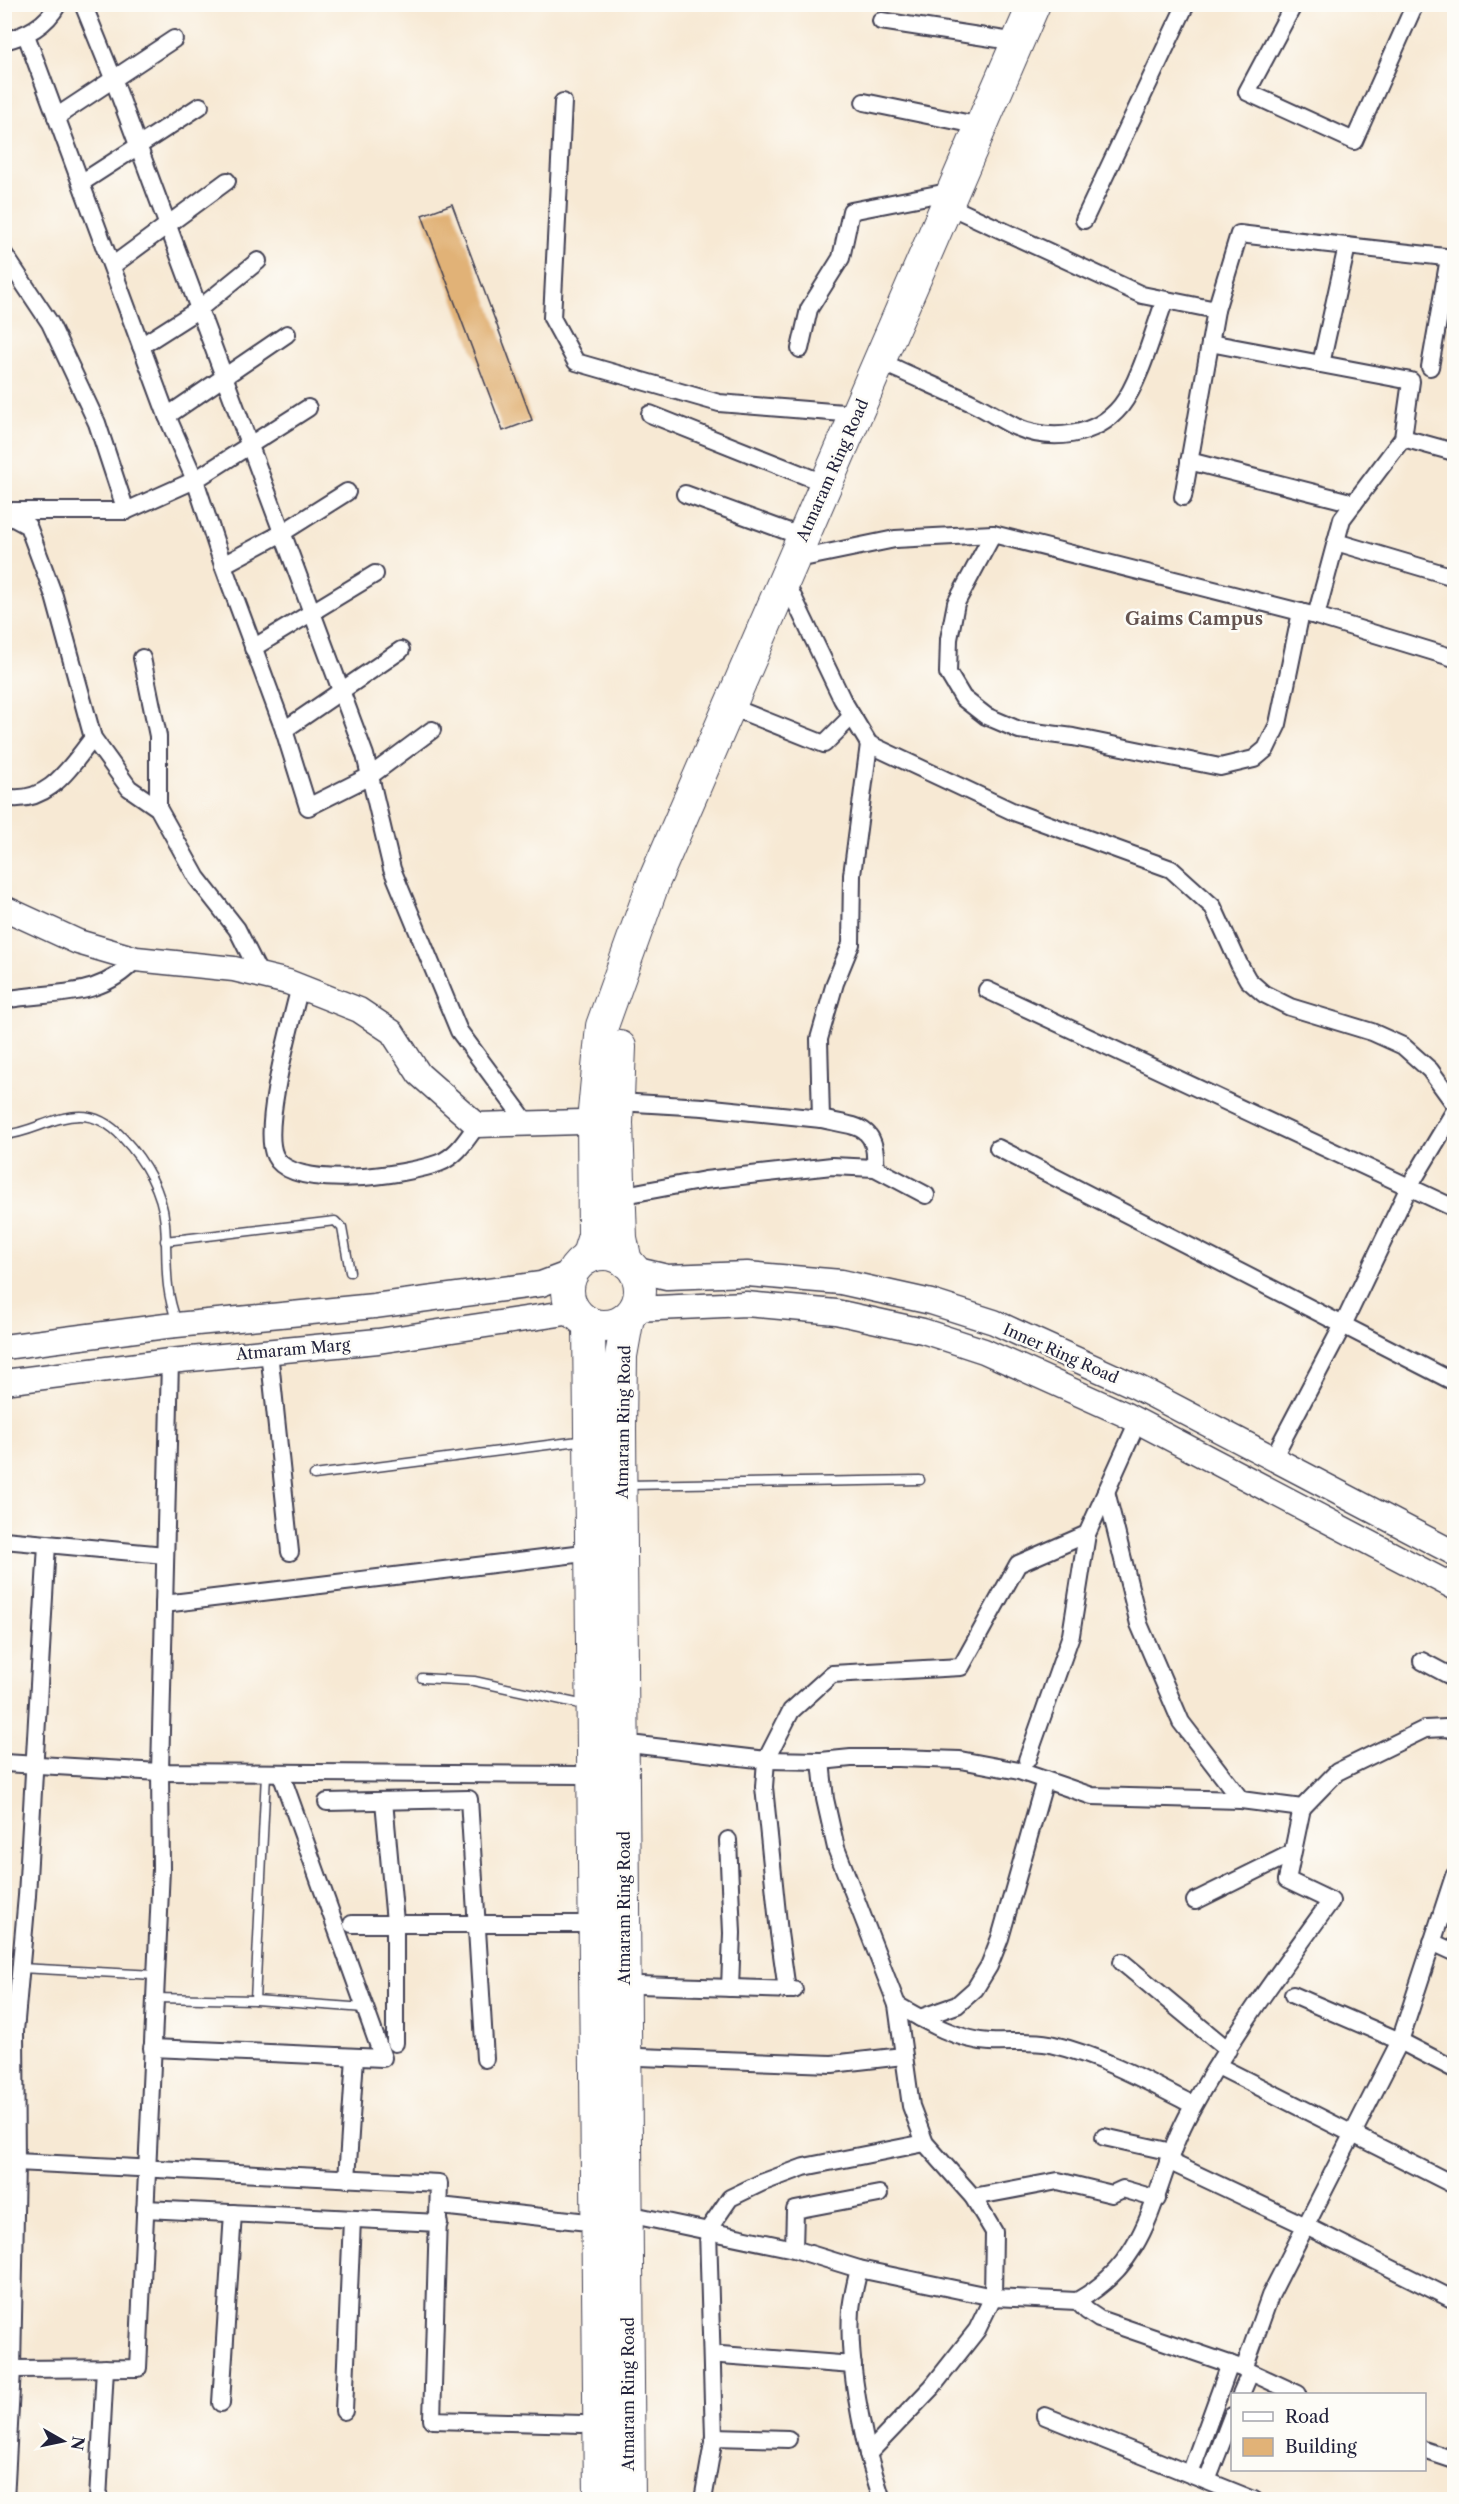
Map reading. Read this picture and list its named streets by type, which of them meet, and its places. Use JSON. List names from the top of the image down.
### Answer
{
  "streets": {
    "highway": ["Atmaram Ring Road"],
    "main road": ["Atmaram Marg", "Inner Ring Road"]
  },
  "crossings": [
    ["Atmaram Ring Road", "Atmaram Marg"],
    ["Atmaram Ring Road", "Inner Ring Road"],
    ["Atmaram Marg", "Inner Ring Road"]
  ],
  "districts": ["Gaims Campus"],
  "legend": ["Road", "Building"],
  "north": "right"
}
